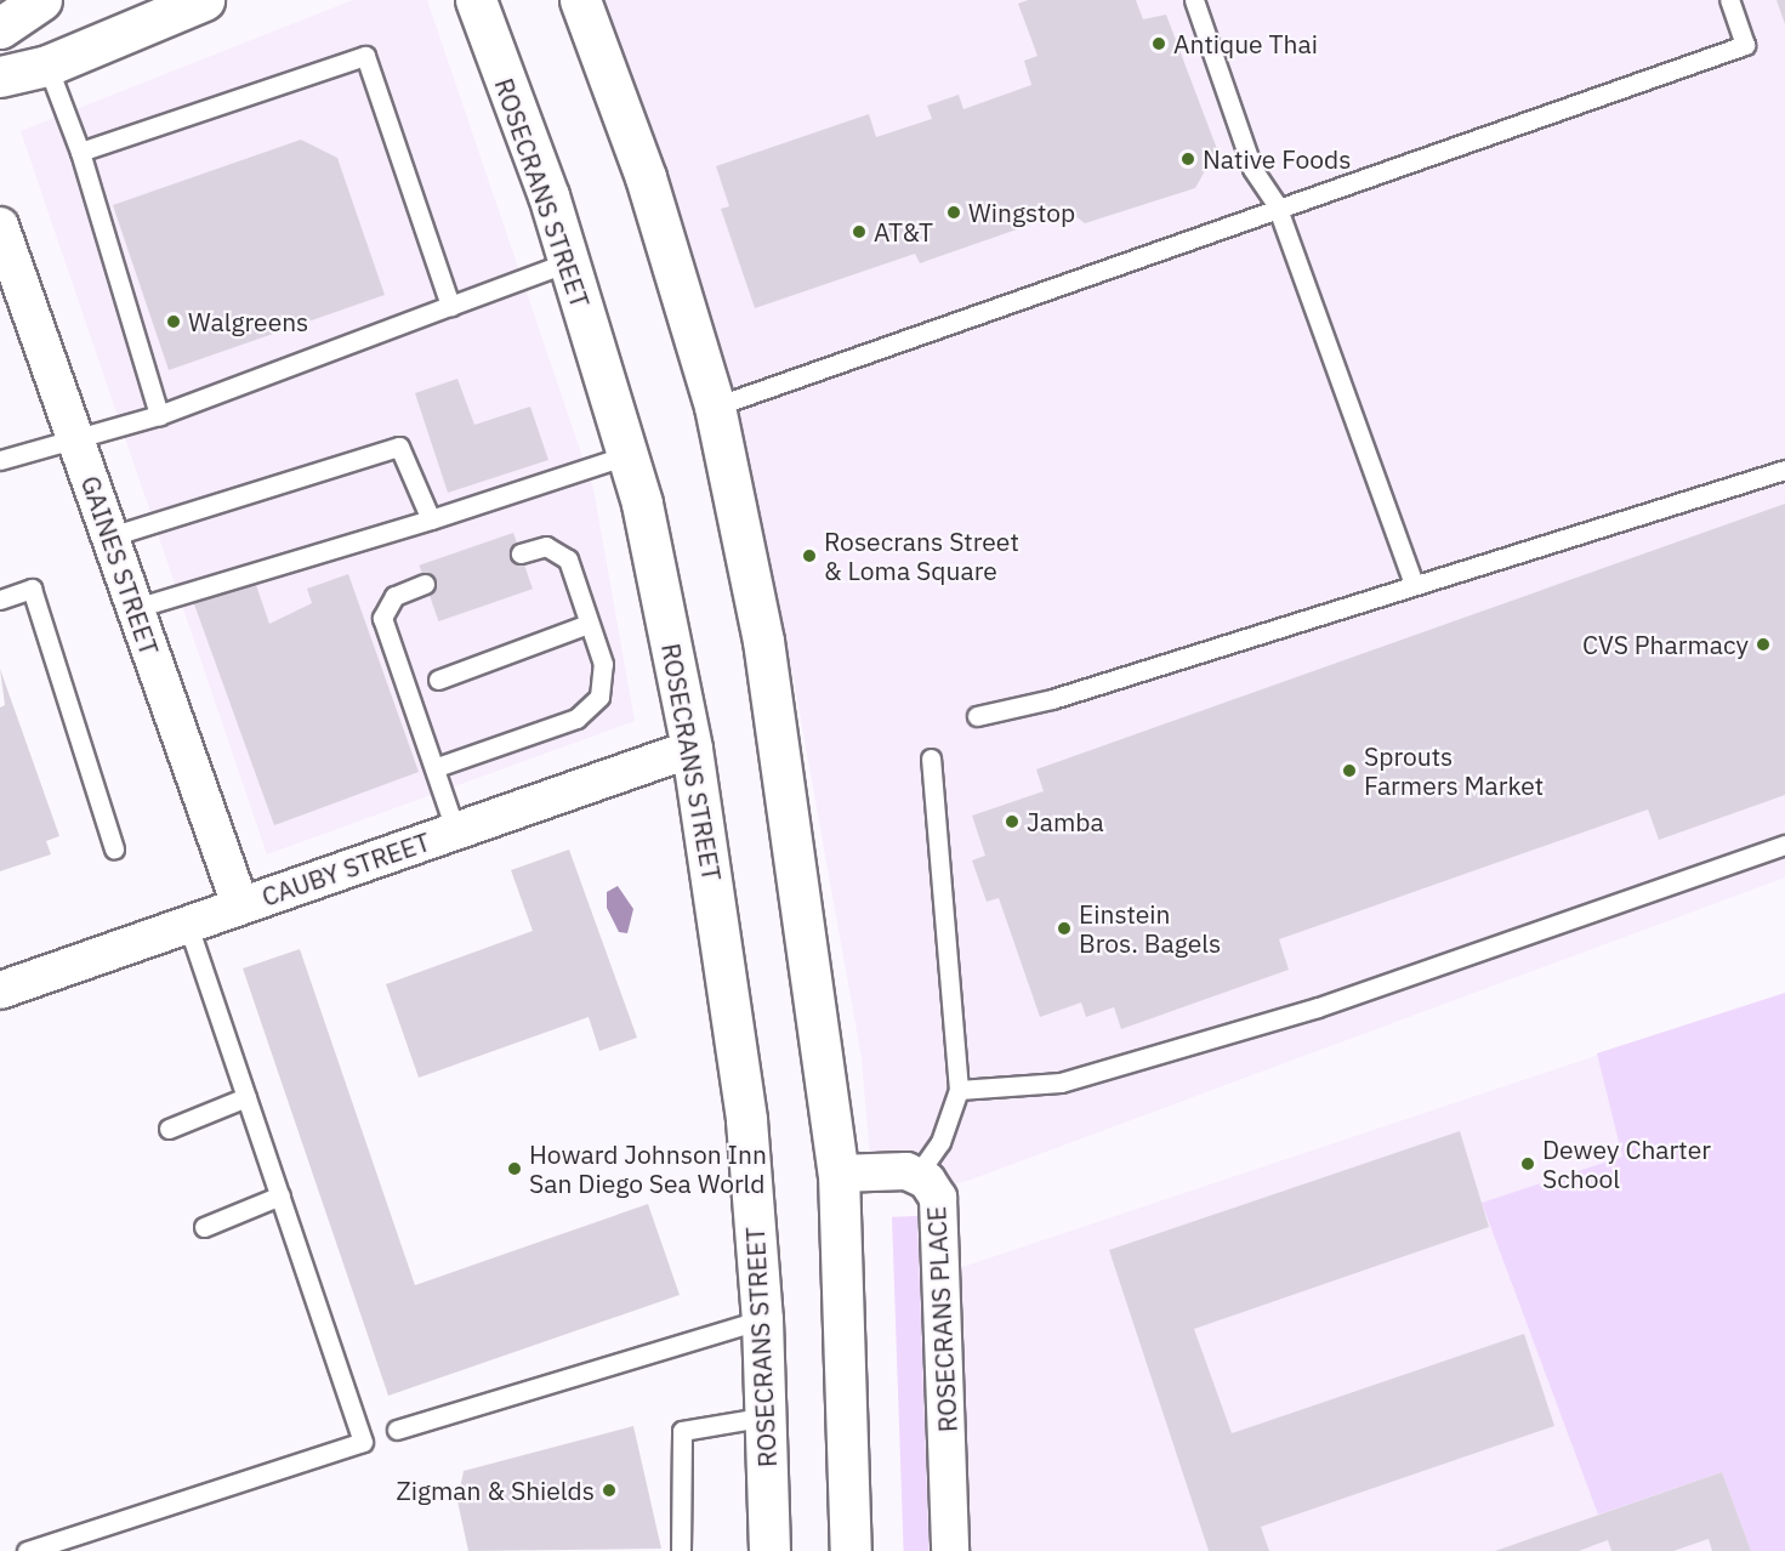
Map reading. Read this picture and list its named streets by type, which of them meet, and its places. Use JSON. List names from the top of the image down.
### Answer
{
  "streets": {
    "main road": ["ROSECRANS STREET"],
    "street": ["GAINES STREET", "CAUBY STREET", "ROSECRANS PLACE"]
  },
  "crossings": [
    ["ROSECRANS STREET", "CAUBY STREET"],
    ["GAINES STREET", "CAUBY STREET"]
  ],
  "places": [
    "Antique Thai",
    "Native Foods",
    "Wingstop",
    "AT&T",
    "Walgreens",
    "Rosecrans Street & Loma Square",
    "CVS Pharmacy",
    "Sprouts Farmers Market",
    "Jamba",
    "Einstein Bros. Bagels",
    "Dewey Charter School",
    "Howard Johnson Inn San Diego Sea World",
    "Zigman & Shields"
  ]
}
